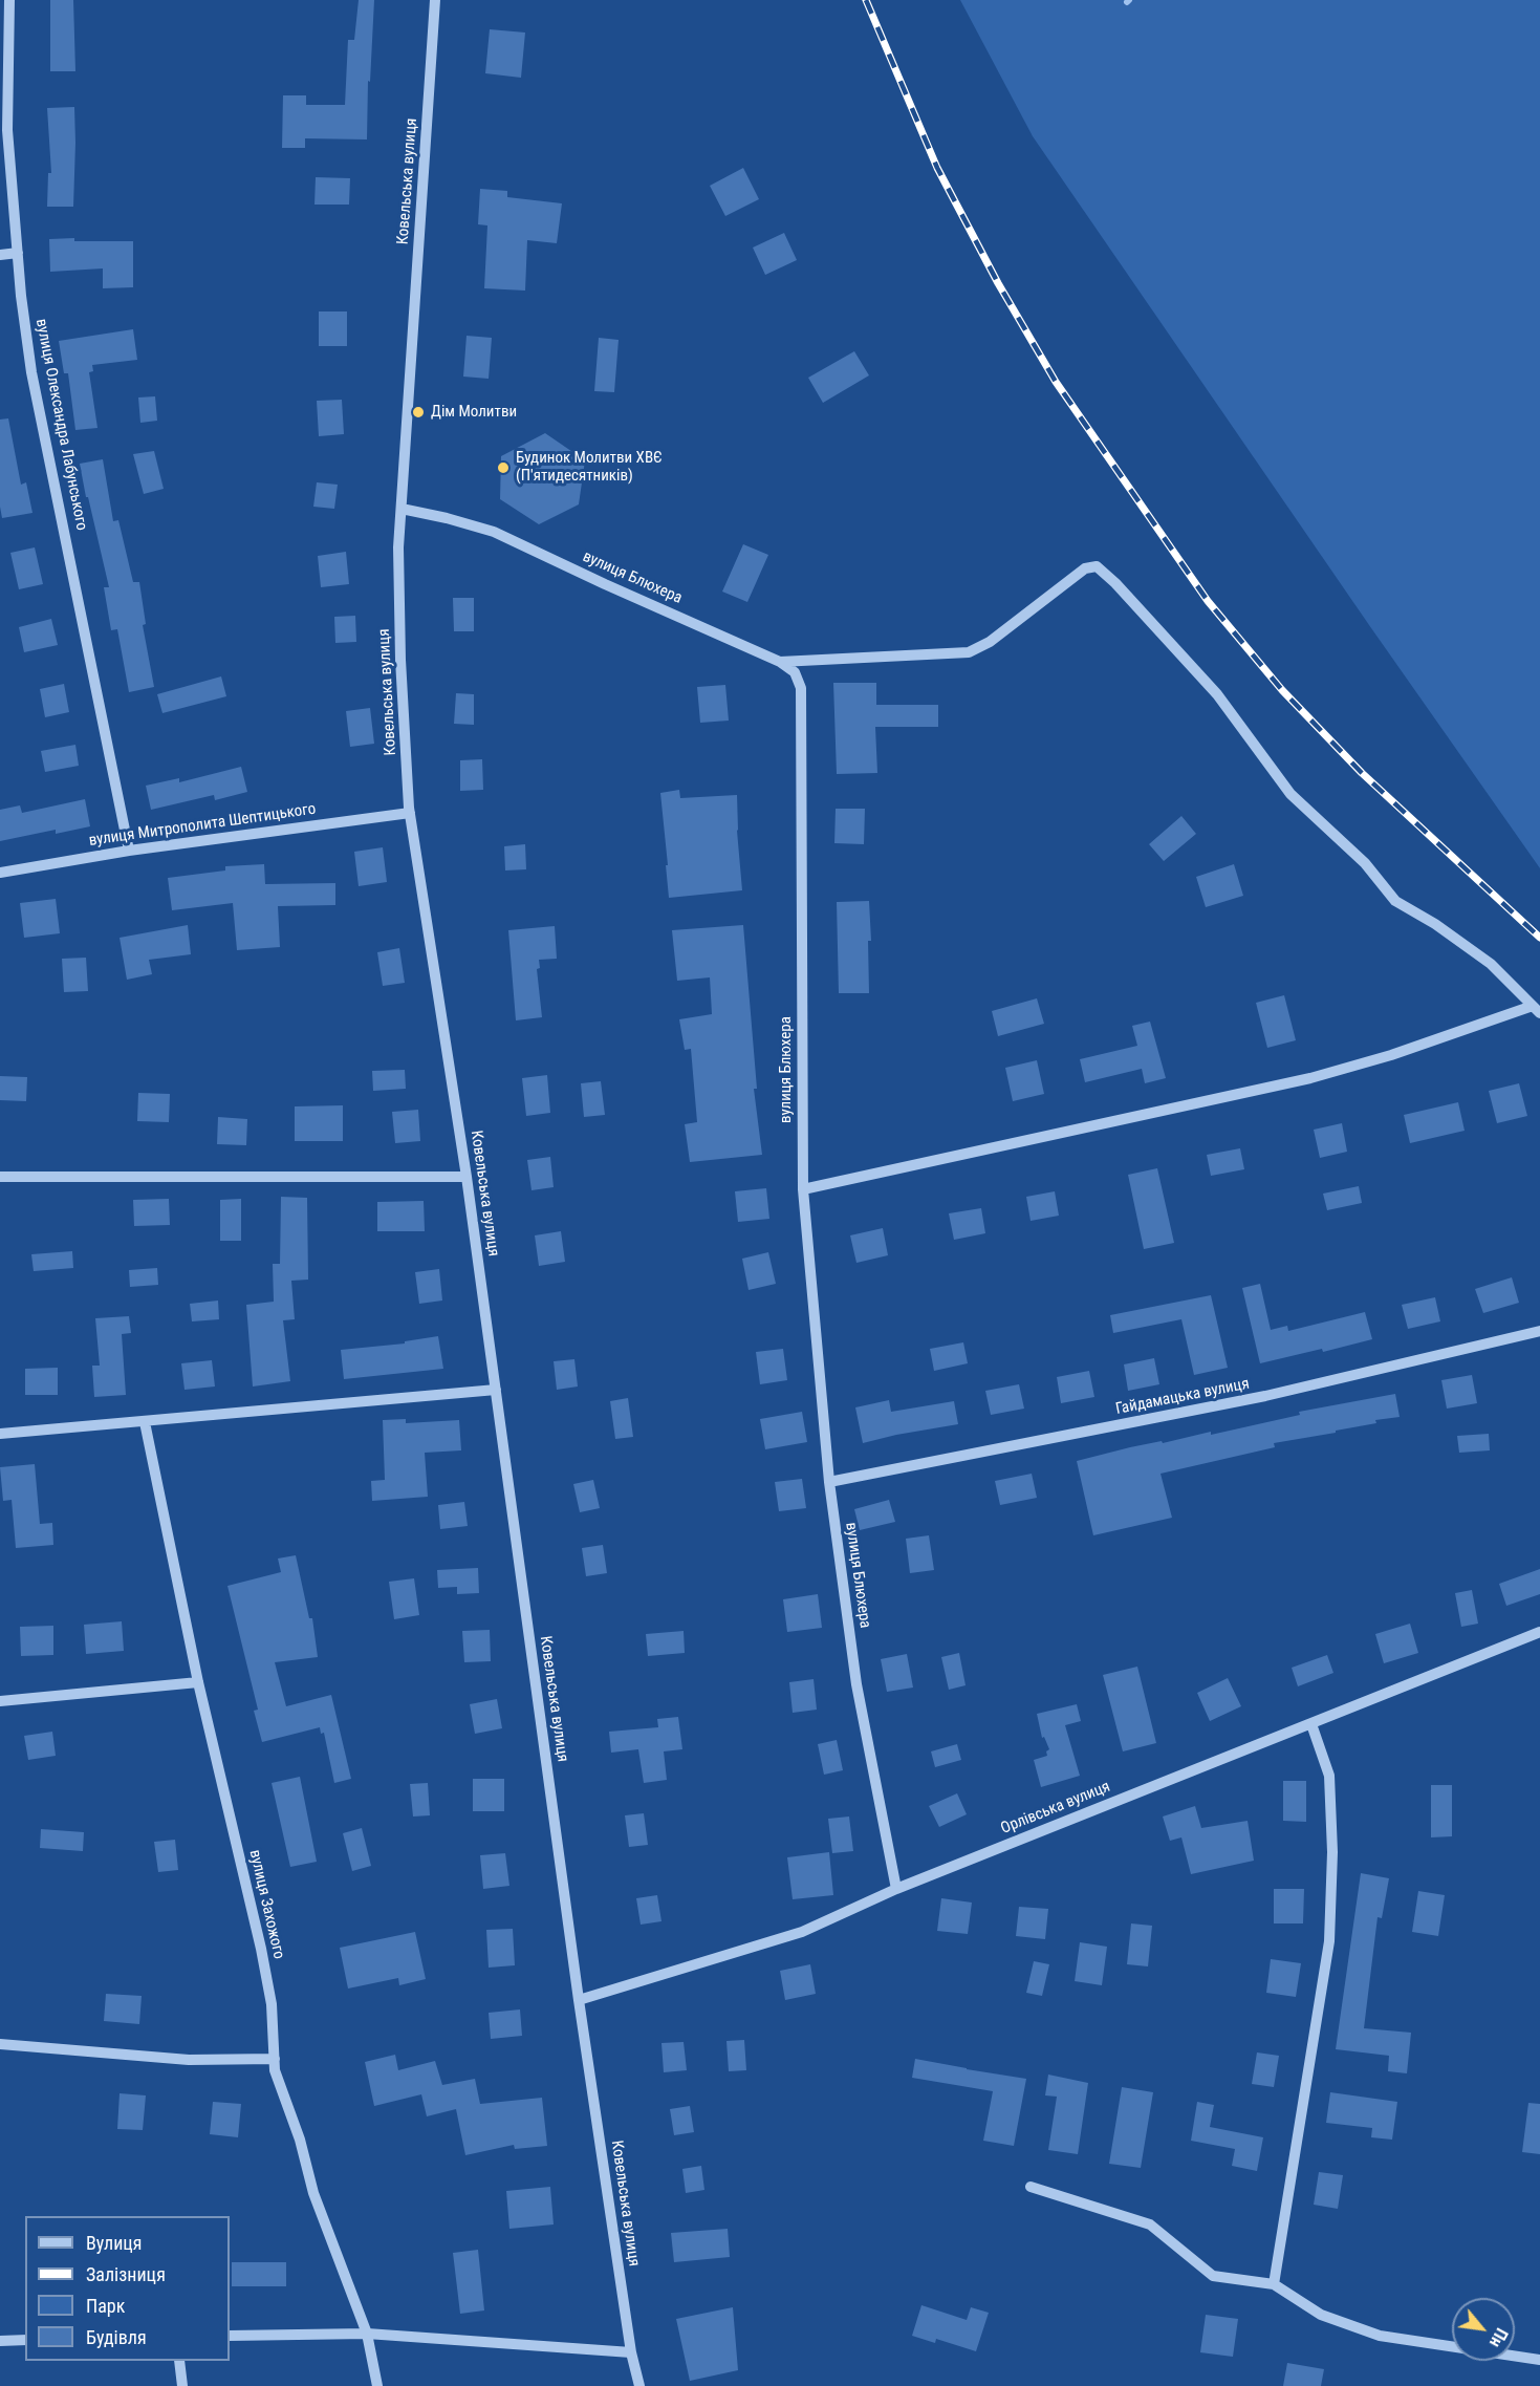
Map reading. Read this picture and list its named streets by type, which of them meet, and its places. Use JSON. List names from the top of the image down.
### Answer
{
  "streets": {
    "street": [
      "Ковельська вулиця",
      "вулиця Олександра Лабунського",
      "вулиця Блюхера",
      "вулиця Митрополита Шептицького",
      "Гайдамацька вулиця",
      "Орлівська вулиця",
      "вулиця Захожого"
    ]
  },
  "crossings": [
    ["Ковельська вулиця", "вулиця Блюхера"],
    ["Ковельська вулиця", "вулиця Митрополита Шептицького"],
    ["Ковельська вулиця", "Орлівська вулиця"],
    ["вулиця Олександра Лабунського", "вулиця Митрополита Шептицького"],
    ["вулиця Блюхера", "Гайдамацька вулиця"],
    ["вулиця Блюхера", "Орлівська вулиця"]
  ],
  "places": ["Дім Молитви", "Будинок Молитви ХВЄ (П'ятидесятників)"],
  "legend": [
    "Вулиця",
    "Залізниця",
    "Парк",
    "Будівля"
  ],
  "north": "bottom right"
}
